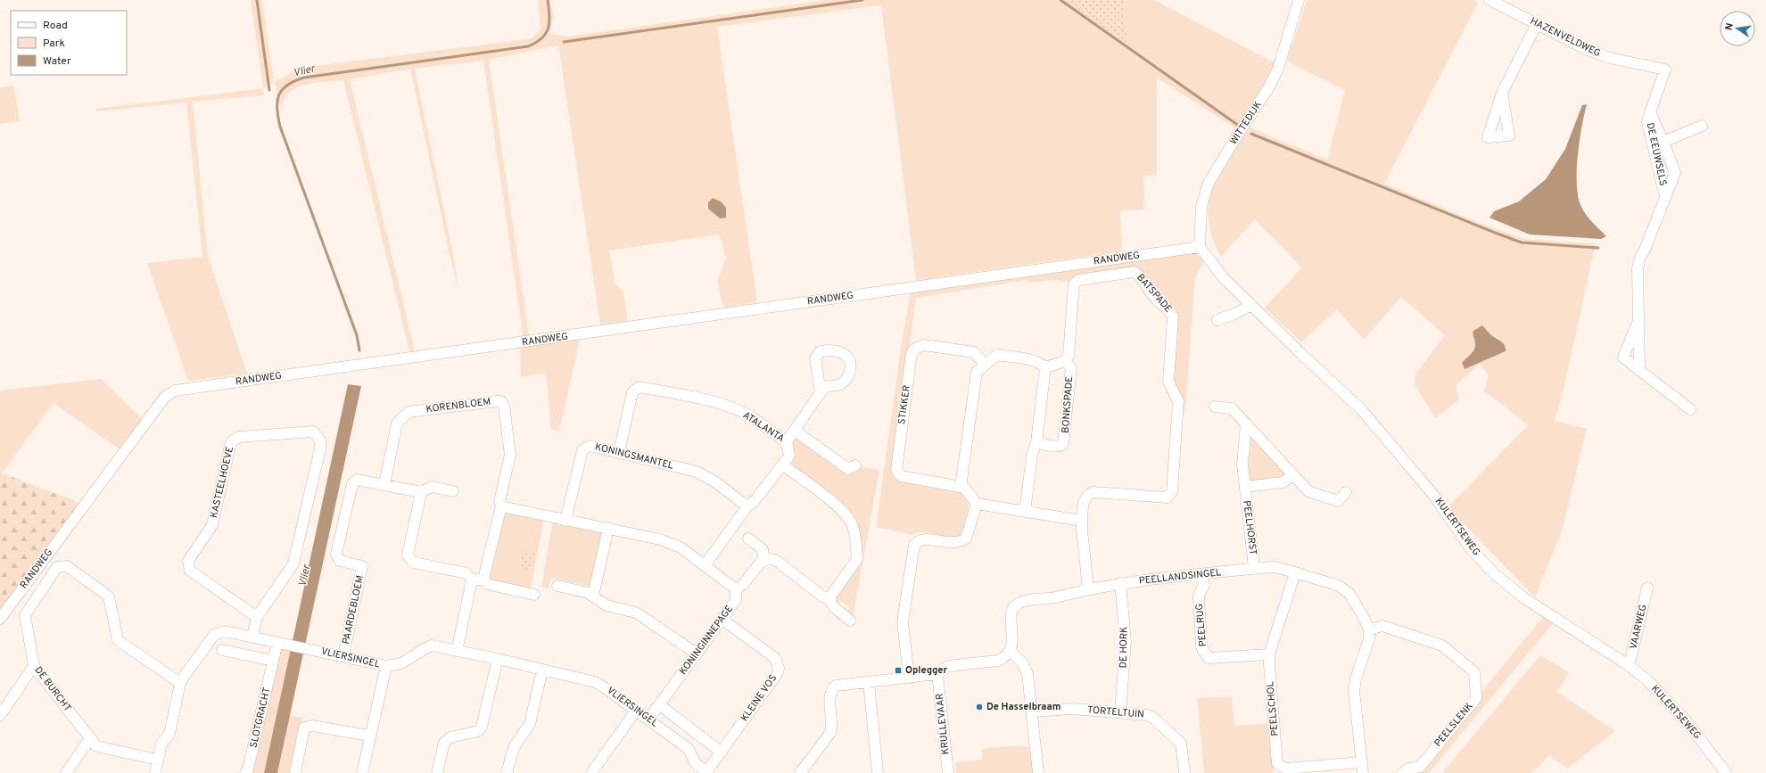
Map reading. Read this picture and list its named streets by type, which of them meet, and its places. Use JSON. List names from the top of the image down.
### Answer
{
  "streets": {
    "street": [
      "HAZENVELDWEG",
      "WITTEDIJK",
      "DE EEUWSELS",
      "RANDWEG",
      "BATSPADE",
      "STIKKER",
      "BONKSPADE",
      "KORENBLOEM",
      "ATALANTA",
      "KONINGSMANTEL",
      "KASTEELHOEVE",
      "KULERTSEWEG",
      "PEELHORST",
      "PEELLANDSINGEL",
      "PAARDEBLOEM",
      "PEELRUG",
      "VAARWEG",
      "KONINGINNEPAGE",
      "DE HORK",
      "VLIERSINGEL",
      "DE BURCHT",
      "KLEINE VOS",
      "PEELSCHOL",
      "TORTELTUIN",
      "SLOTGRACHT",
      "KRULLEVAAR",
      "PEELSLENK"
    ]
  },
  "crossings": [
    ["HAZENVELDWEG", "DE EEUWSELS"],
    ["WITTEDIJK", "RANDWEG"],
    ["WITTEDIJK", "KULERTSEWEG"],
    ["RANDWEG", "KULERTSEWEG"],
    ["BATSPADE", "BONKSPADE"],
    ["KORENBLOEM", "PAARDEBLOEM"],
    ["ATALANTA", "KONINGSMANTEL"],
    ["KASTEELHOEVE", "VLIERSINGEL"],
    ["KULERTSEWEG", "VAARWEG"],
    ["PEELHORST", "PEELLANDSINGEL"],
    ["PEELLANDSINGEL", "PEELRUG"],
    ["PEELLANDSINGEL", "DE HORK"],
    ["PEELLANDSINGEL", "PEELSCHOL"],
    ["PEELLANDSINGEL", "PEELSLENK"],
    ["PAARDEBLOEM", "VLIERSINGEL"],
    ["PEELRUG", "PEELSCHOL"],
    ["KONINGINNEPAGE", "VLIERSINGEL"],
    ["KONINGINNEPAGE", "KLEINE VOS"],
    ["DE HORK", "TORTELTUIN"],
    ["VLIERSINGEL", "DE BURCHT"],
    ["VLIERSINGEL", "KLEINE VOS"],
    ["VLIERSINGEL", "SLOTGRACHT"]
  ],
  "water": ["Vlier"],
  "places": {
    "transit": ["Oplegger"],
    "other": ["De Hasselbraam"]
  },
  "legend": ["Road", "Park", "Water"],
  "north": "left"
}
